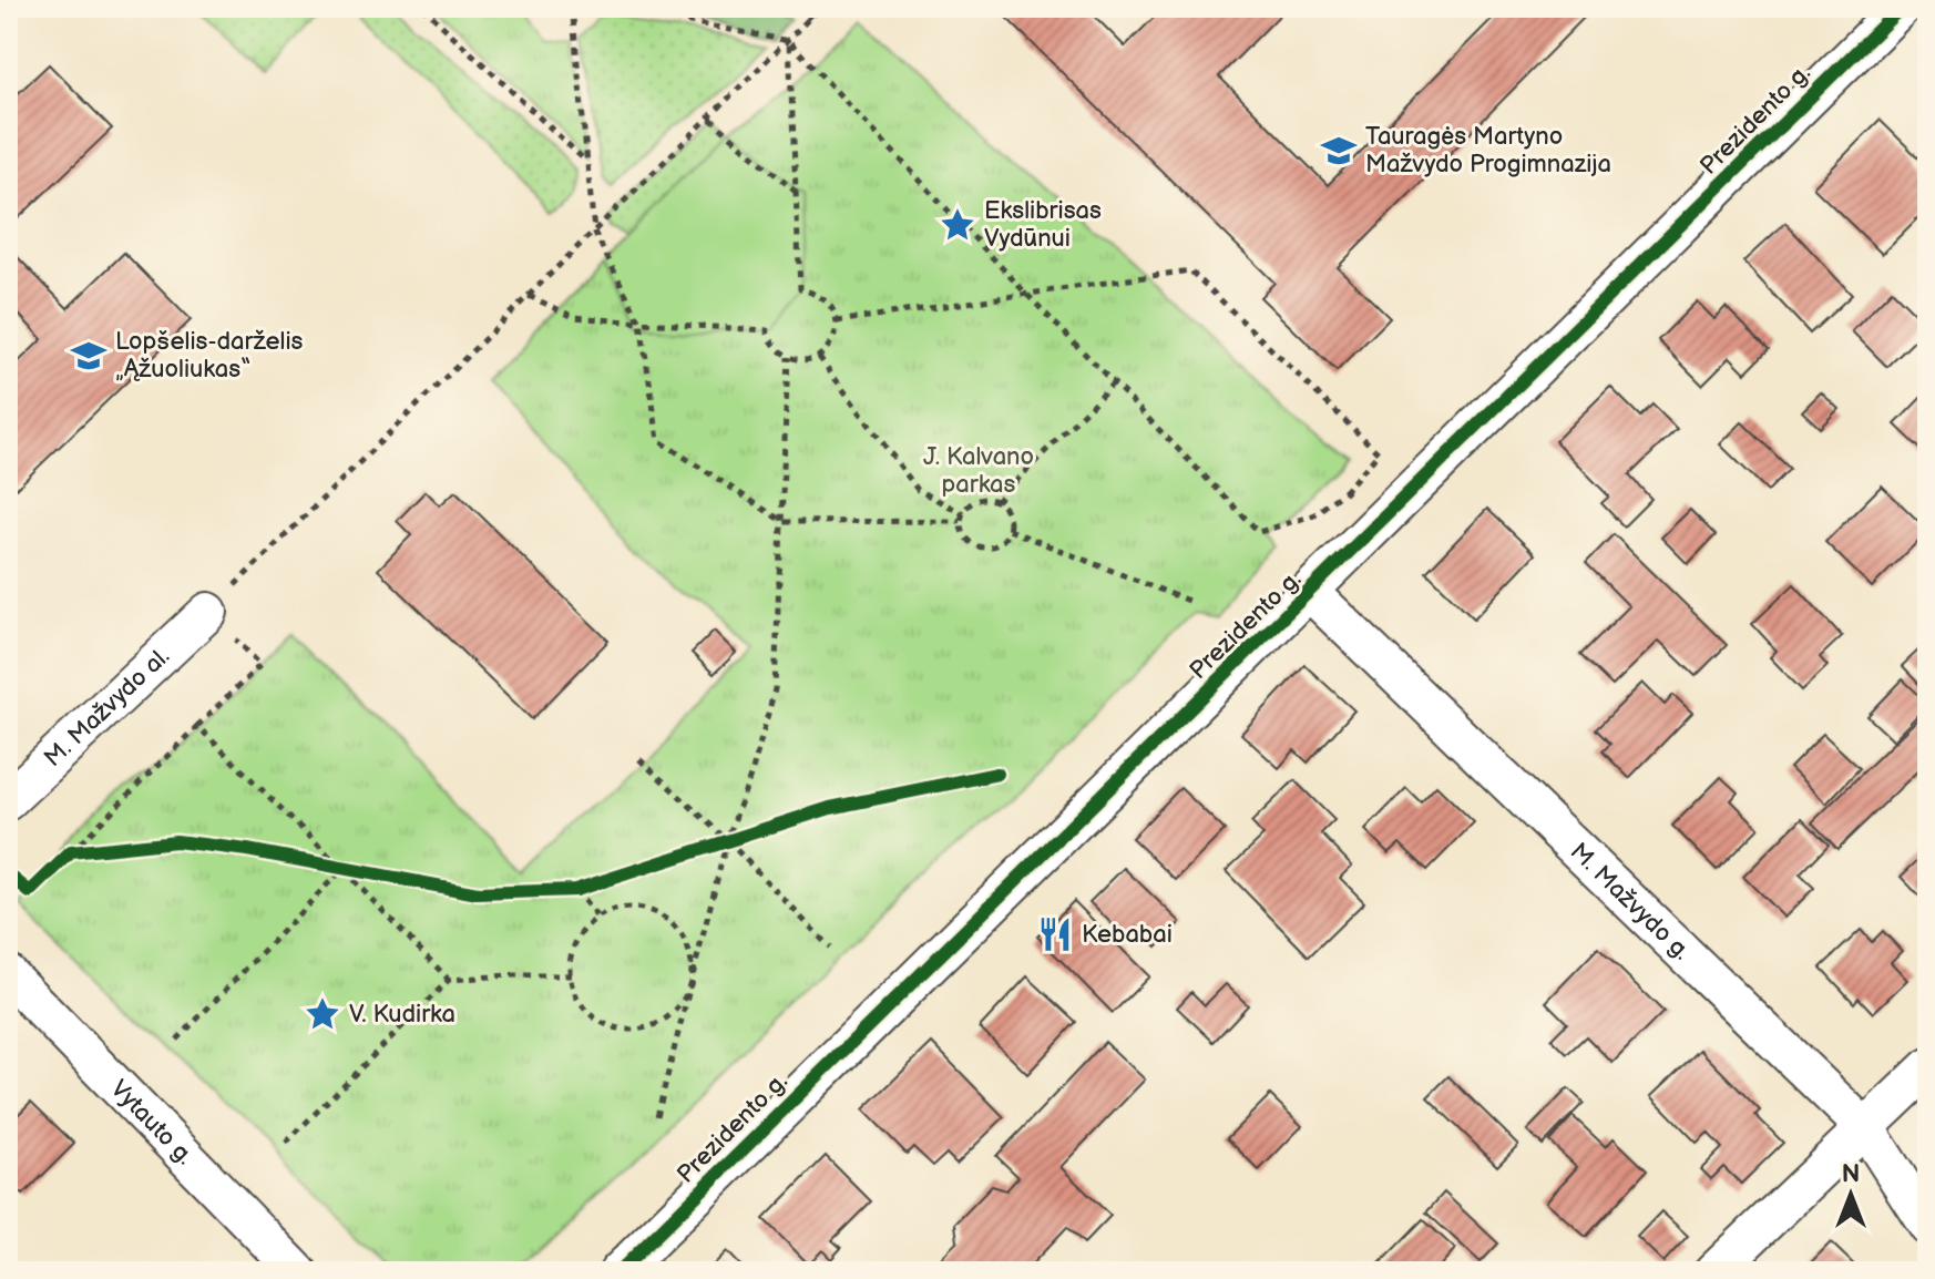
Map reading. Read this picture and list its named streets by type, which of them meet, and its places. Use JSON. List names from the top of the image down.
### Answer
{
  "streets": {
    "street": [
      "Prezidento g.",
      "M. Mažvydo al.",
      "M. Mažvydo g.",
      "Vytauto g."
    ]
  },
  "crossings": [
    ["Prezidento g.", "M. Mažvydo g."]
  ],
  "parks": ["J. Kalvano parkas"],
  "places": {
    "school or university": ["Tauragės Martyno Mažvydo Progimnazija", "Lopšelis-darželis „Ąžuoliukas“"],
    "place": ["Ekslibrisas Vydūnui", "V. Kudirka"],
    "restaurant": ["Kebabai"]
  },
  "north": "top"
}
